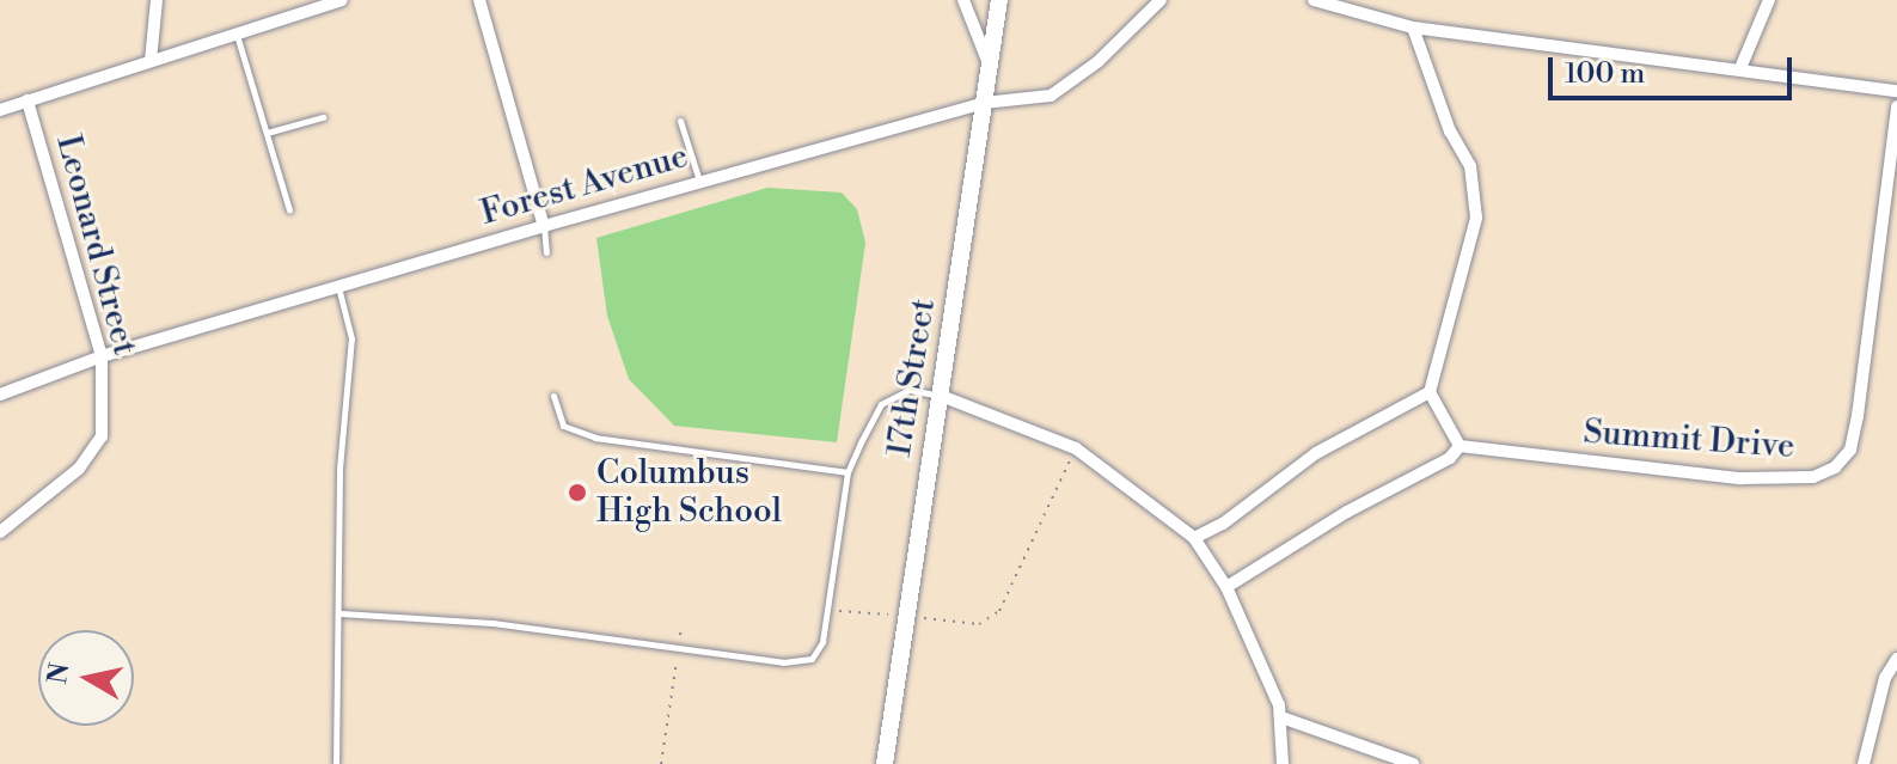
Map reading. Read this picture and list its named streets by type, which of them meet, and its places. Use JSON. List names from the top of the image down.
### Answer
{
  "streets": {
    "street": [
      "Forest Avenue",
      "Leonard Street",
      "17th Street",
      "Summit Drive"
    ]
  },
  "crossings": [
    ["Forest Avenue", "Leonard Street"],
    ["Forest Avenue", "17th Street"]
  ],
  "places": ["Columbus High School"],
  "scale_bar": "100 m",
  "north": "left"
}
